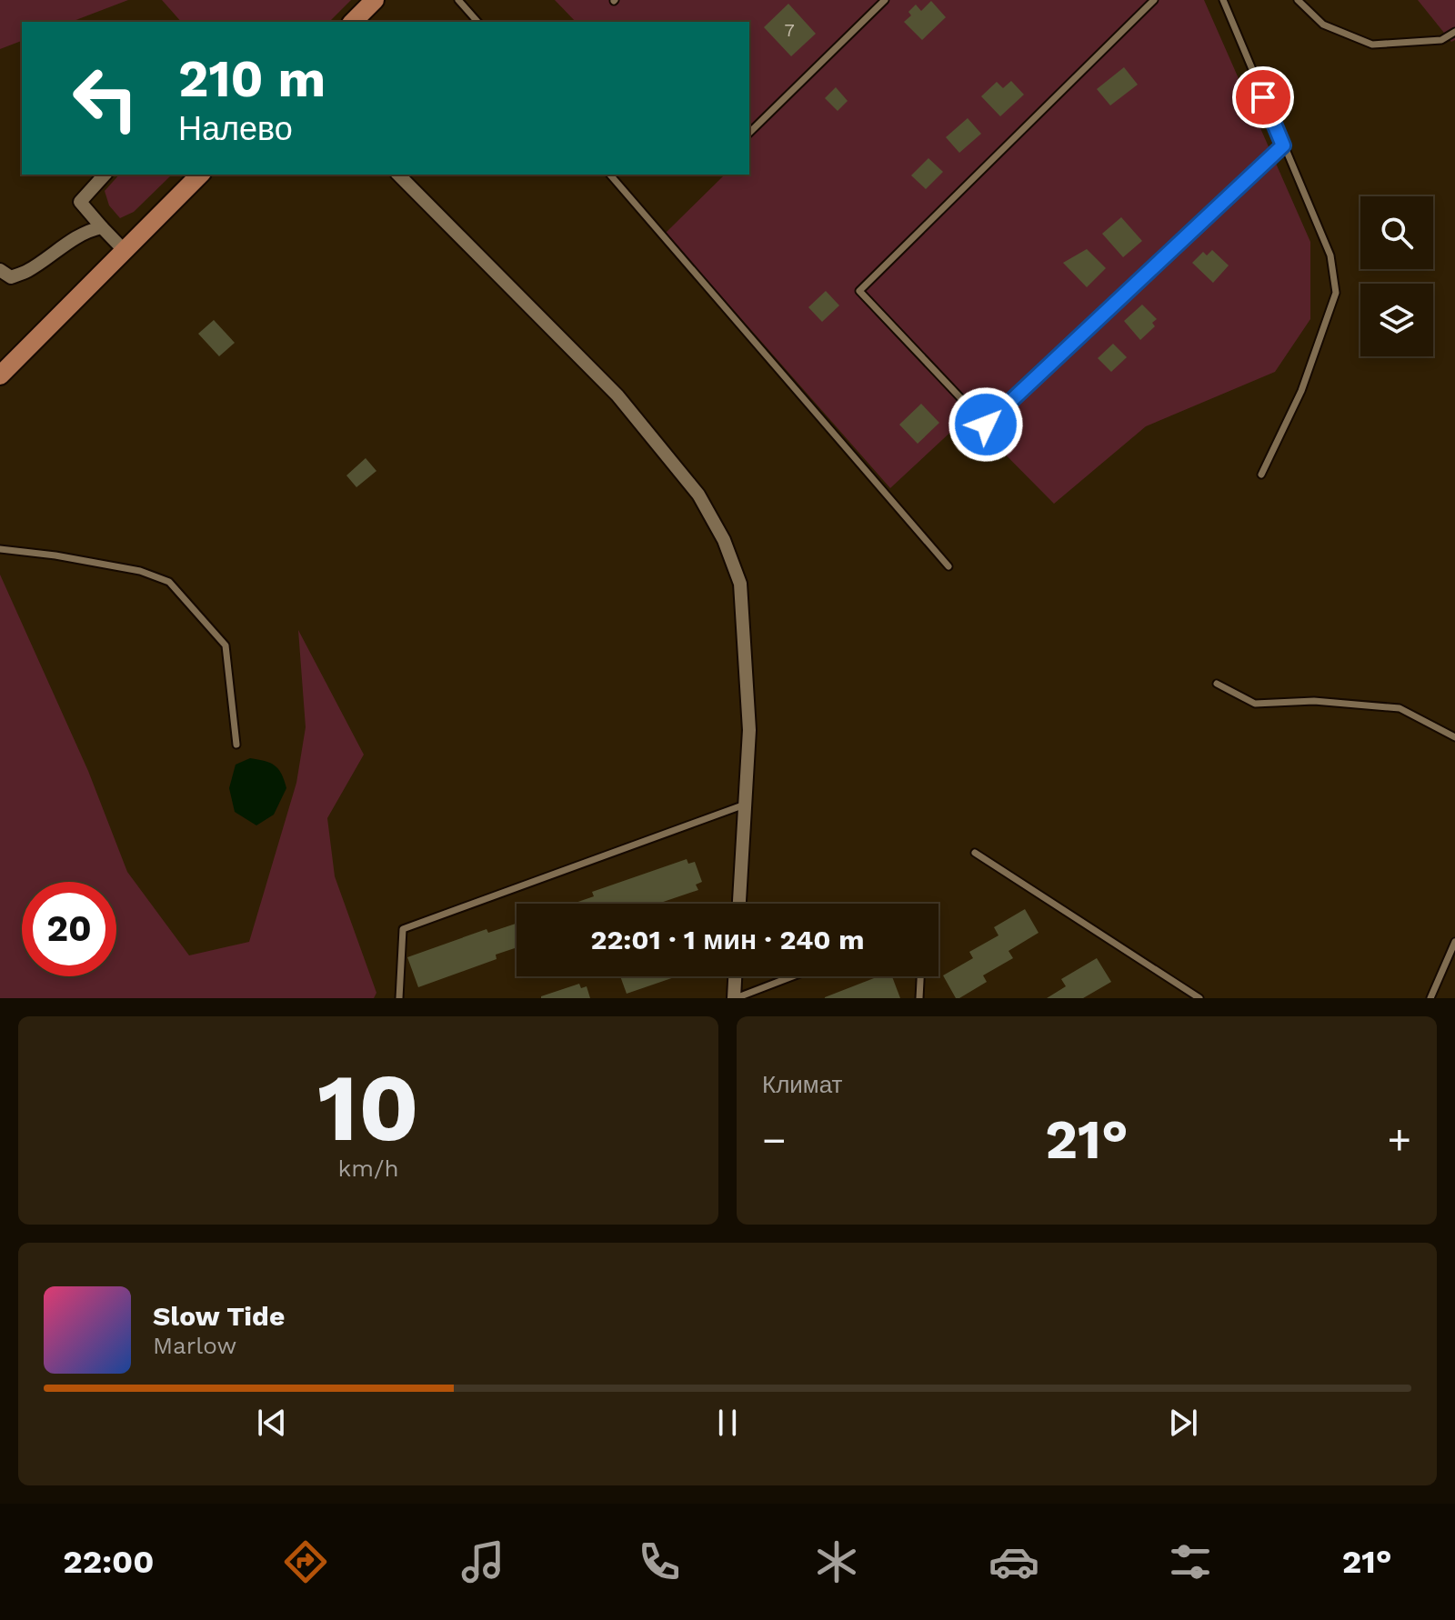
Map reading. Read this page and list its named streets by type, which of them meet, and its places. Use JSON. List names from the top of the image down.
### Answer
{
  "house_numbers": ["7"],
  "page": {
    "turn": ["210 m", "Налево"],
    "limit": "20",
    "trip": "22:01 · 1 мин · 240 m",
    "tile": [
      ["10", "km/h"],
      "Климат"
    ],
    "heat": ["−", "21°", "+"],
    "song": ["Slow Tide", "Marlow"],
    "tabs": ["22:00", "21°"]
  }
}
